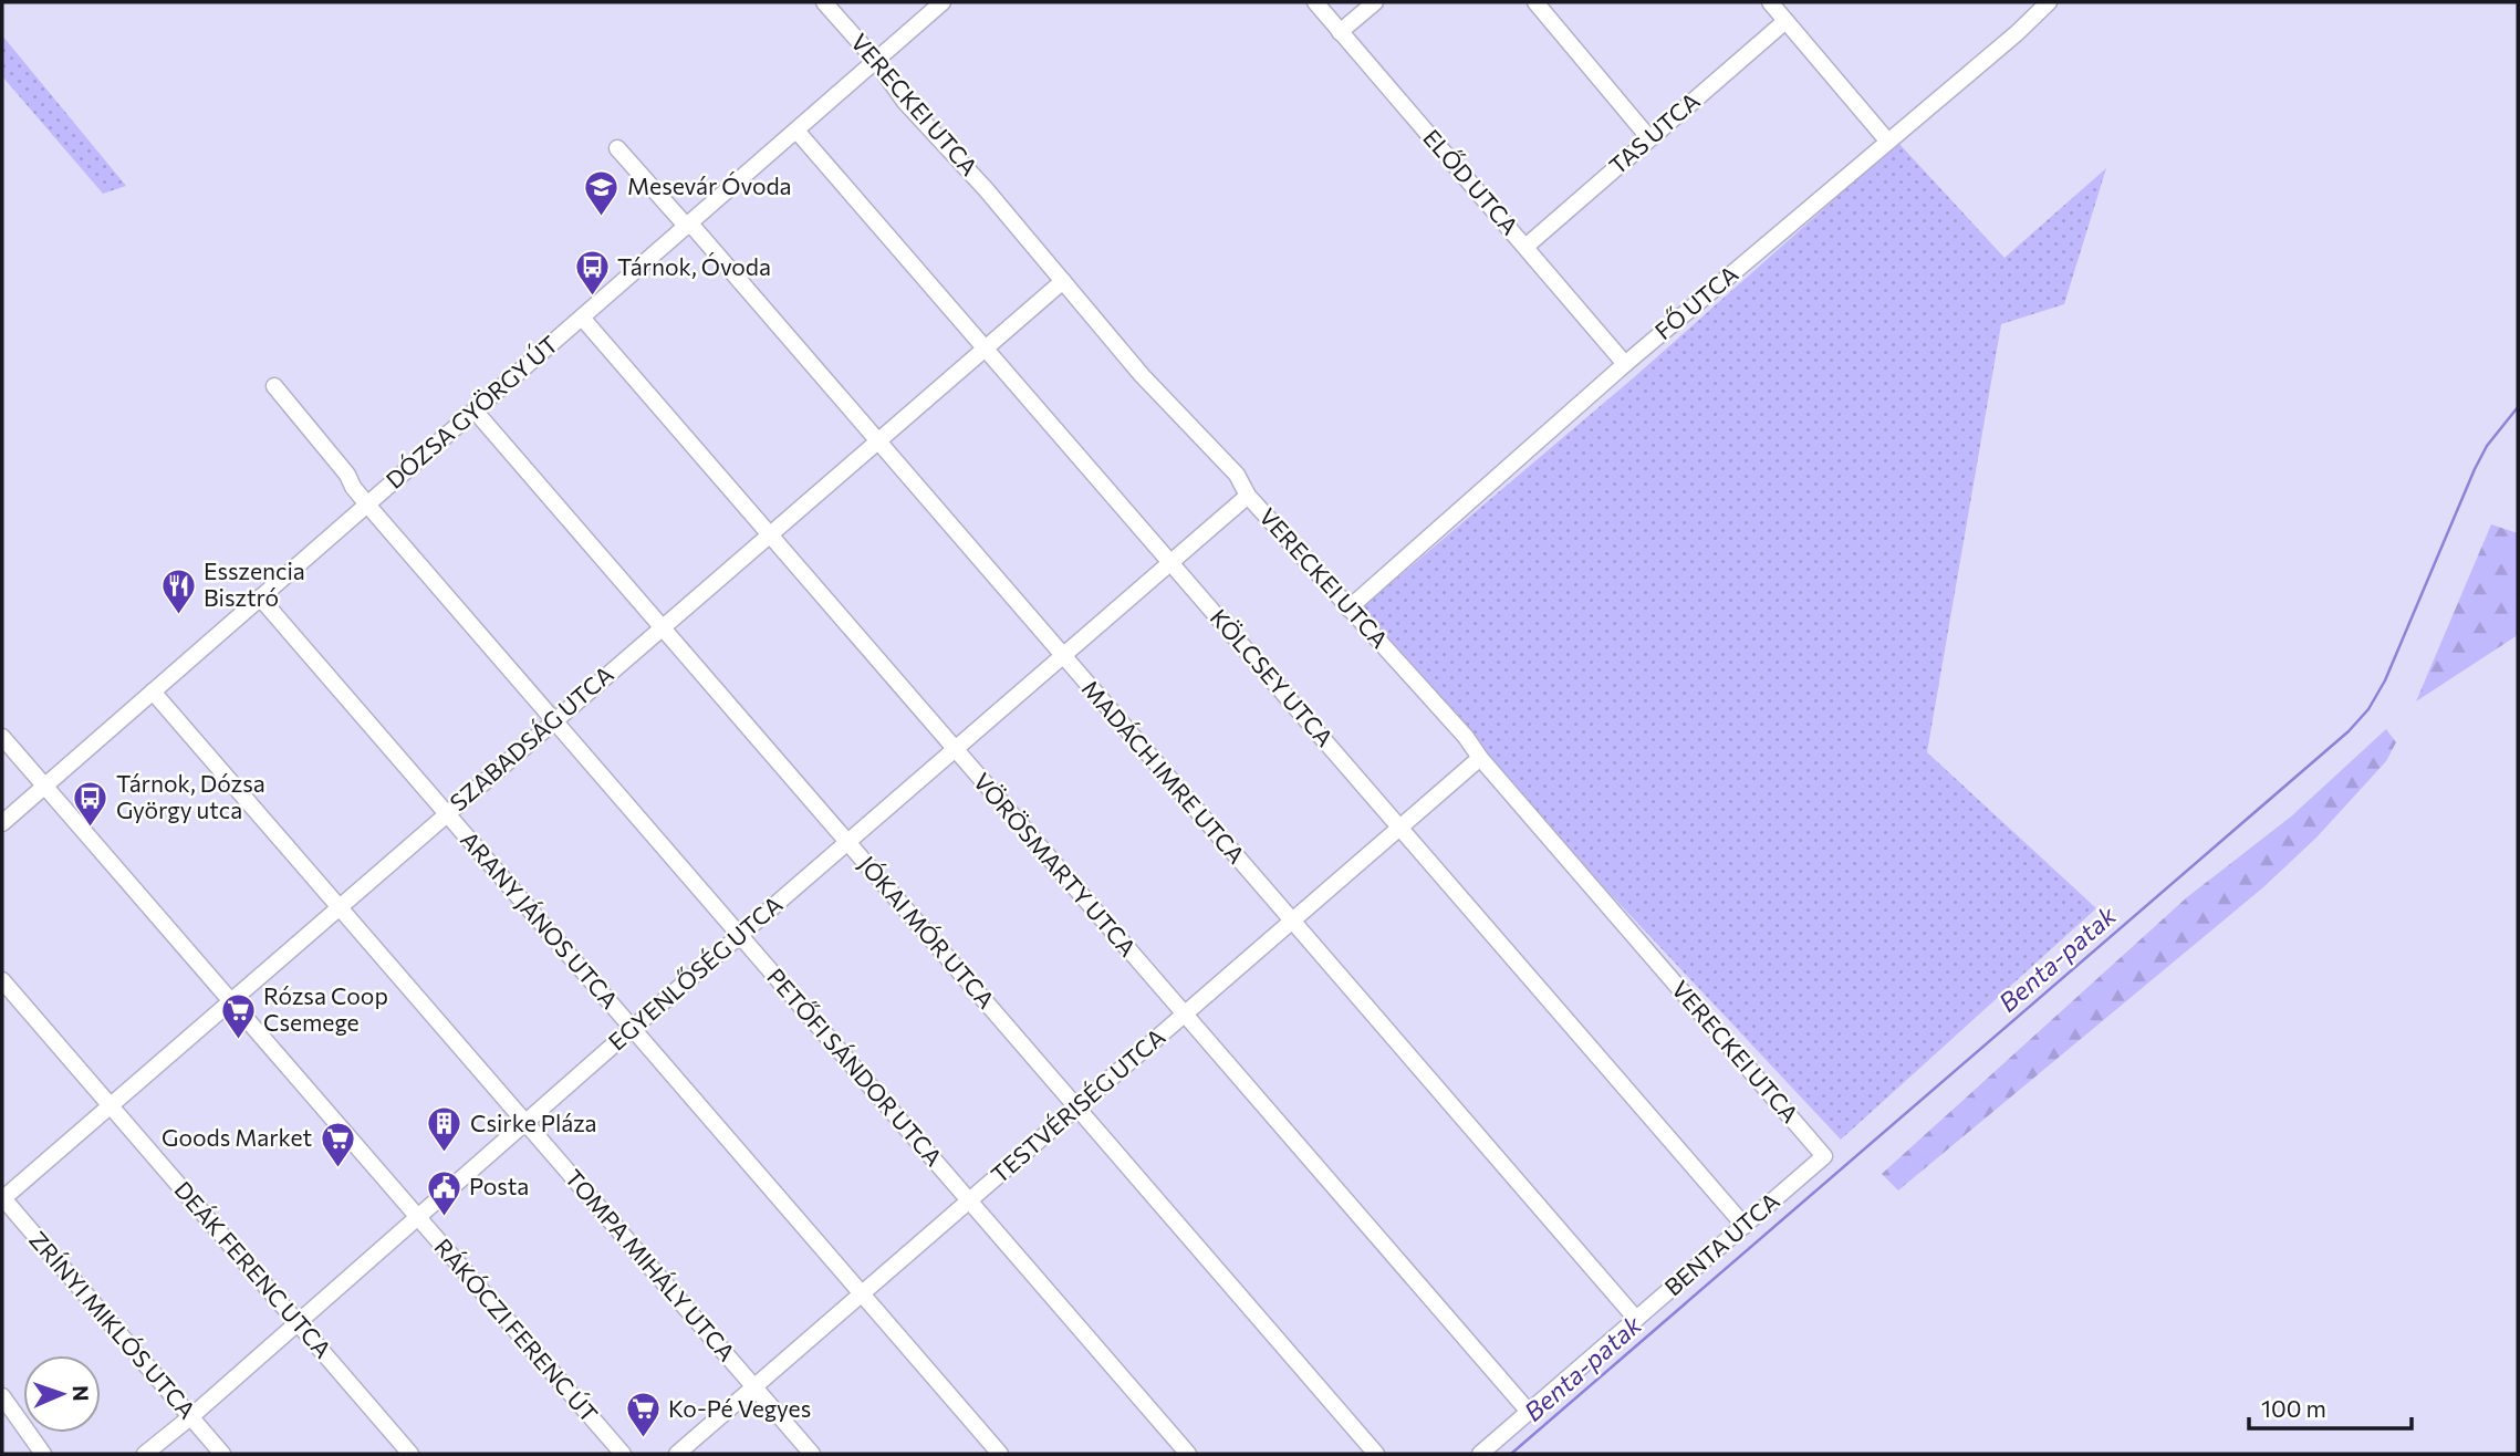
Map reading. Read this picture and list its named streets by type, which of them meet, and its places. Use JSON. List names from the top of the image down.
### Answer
{
  "streets": {
    "street": [
      "VERECKEI UTCA",
      "TAS UTCA",
      "ELŐD UTCA",
      "FŐ UTCA",
      "DÓZSA GYÖRGY ÚT",
      "KÖLCSEY UTCA",
      "SZABADSÁG UTCA",
      "MADÁCH IMRE UTCA",
      "VÖRÖSMARTY UTCA",
      "ARANY JÁNOS UTCA",
      "JÓKAI MÓR UTCA",
      "EGYENLŐSÉG UTCA",
      "PETŐFI SÁNDOR UTCA",
      "TESTVÉRISÉG UTCA",
      "BENTA UTCA",
      "TOMPA MIHÁLY UTCA",
      "DEÁK FERENC UTCA",
      "ZRÍNYI MIKLÓS UTCA",
      "RÁKÓCZI FERENC ÚT"
    ]
  },
  "crossings": [
    ["VERECKEI UTCA", "FŐ UTCA"],
    ["VERECKEI UTCA", "DÓZSA GYÖRGY ÚT"],
    ["VERECKEI UTCA", "SZABADSÁG UTCA"],
    ["VERECKEI UTCA", "EGYENLŐSÉG UTCA"],
    ["VERECKEI UTCA", "TESTVÉRISÉG UTCA"],
    ["VERECKEI UTCA", "BENTA UTCA"],
    ["TAS UTCA", "ELŐD UTCA"],
    ["ELŐD UTCA", "FŐ UTCA"],
    ["DÓZSA GYÖRGY ÚT", "KÖLCSEY UTCA"],
    ["DÓZSA GYÖRGY ÚT", "MADÁCH IMRE UTCA"],
    ["DÓZSA GYÖRGY ÚT", "VÖRÖSMARTY UTCA"],
    ["DÓZSA GYÖRGY ÚT", "ARANY JÁNOS UTCA"],
    ["DÓZSA GYÖRGY ÚT", "JÓKAI MÓR UTCA"],
    ["DÓZSA GYÖRGY ÚT", "PETŐFI SÁNDOR UTCA"],
    ["DÓZSA GYÖRGY ÚT", "TOMPA MIHÁLY UTCA"],
    ["DÓZSA GYÖRGY ÚT", "RÁKÓCZI FERENC ÚT"],
    ["KÖLCSEY UTCA", "SZABADSÁG UTCA"],
    ["KÖLCSEY UTCA", "EGYENLŐSÉG UTCA"],
    ["KÖLCSEY UTCA", "TESTVÉRISÉG UTCA"],
    ["KÖLCSEY UTCA", "BENTA UTCA"],
    ["SZABADSÁG UTCA", "MADÁCH IMRE UTCA"],
    ["SZABADSÁG UTCA", "VÖRÖSMARTY UTCA"],
    ["SZABADSÁG UTCA", "ARANY JÁNOS UTCA"],
    ["SZABADSÁG UTCA", "JÓKAI MÓR UTCA"],
    ["SZABADSÁG UTCA", "PETŐFI SÁNDOR UTCA"],
    ["SZABADSÁG UTCA", "TOMPA MIHÁLY UTCA"],
    ["SZABADSÁG UTCA", "DEÁK FERENC UTCA"],
    ["SZABADSÁG UTCA", "ZRÍNYI MIKLÓS UTCA"],
    ["SZABADSÁG UTCA", "RÁKÓCZI FERENC ÚT"],
    ["MADÁCH IMRE UTCA", "EGYENLŐSÉG UTCA"],
    ["MADÁCH IMRE UTCA", "TESTVÉRISÉG UTCA"],
    ["MADÁCH IMRE UTCA", "BENTA UTCA"],
    ["VÖRÖSMARTY UTCA", "EGYENLŐSÉG UTCA"],
    ["VÖRÖSMARTY UTCA", "TESTVÉRISÉG UTCA"],
    ["VÖRÖSMARTY UTCA", "BENTA UTCA"],
    ["ARANY JÁNOS UTCA", "EGYENLŐSÉG UTCA"],
    ["ARANY JÁNOS UTCA", "TESTVÉRISÉG UTCA"],
    ["JÓKAI MÓR UTCA", "EGYENLŐSÉG UTCA"],
    ["JÓKAI MÓR UTCA", "TESTVÉRISÉG UTCA"],
    ["EGYENLŐSÉG UTCA", "PETŐFI SÁNDOR UTCA"],
    ["EGYENLŐSÉG UTCA", "TOMPA MIHÁLY UTCA"],
    ["EGYENLŐSÉG UTCA", "DEÁK FERENC UTCA"],
    ["EGYENLŐSÉG UTCA", "ZRÍNYI MIKLÓS UTCA"],
    ["EGYENLŐSÉG UTCA", "RÁKÓCZI FERENC ÚT"],
    ["PETŐFI SÁNDOR UTCA", "TESTVÉRISÉG UTCA"],
    ["TESTVÉRISÉG UTCA", "TOMPA MIHÁLY UTCA"]
  ],
  "water": ["Benta-patak"],
  "places": {
    "school or university": ["Mesevár Óvoda"],
    "bus stop": ["Tárnok, Óvoda", "Tárnok, Dózsa György utca"],
    "restaurant": ["Esszencia Bisztró"],
    "supermarket": ["Rózsa Coop Csemege", "Goods Market", "Ko-Pé Vegyes"],
    "building": ["Csirke Pláza"],
    "public building": ["Posta"]
  },
  "scale_bar": "100 m",
  "north": "right"
}
